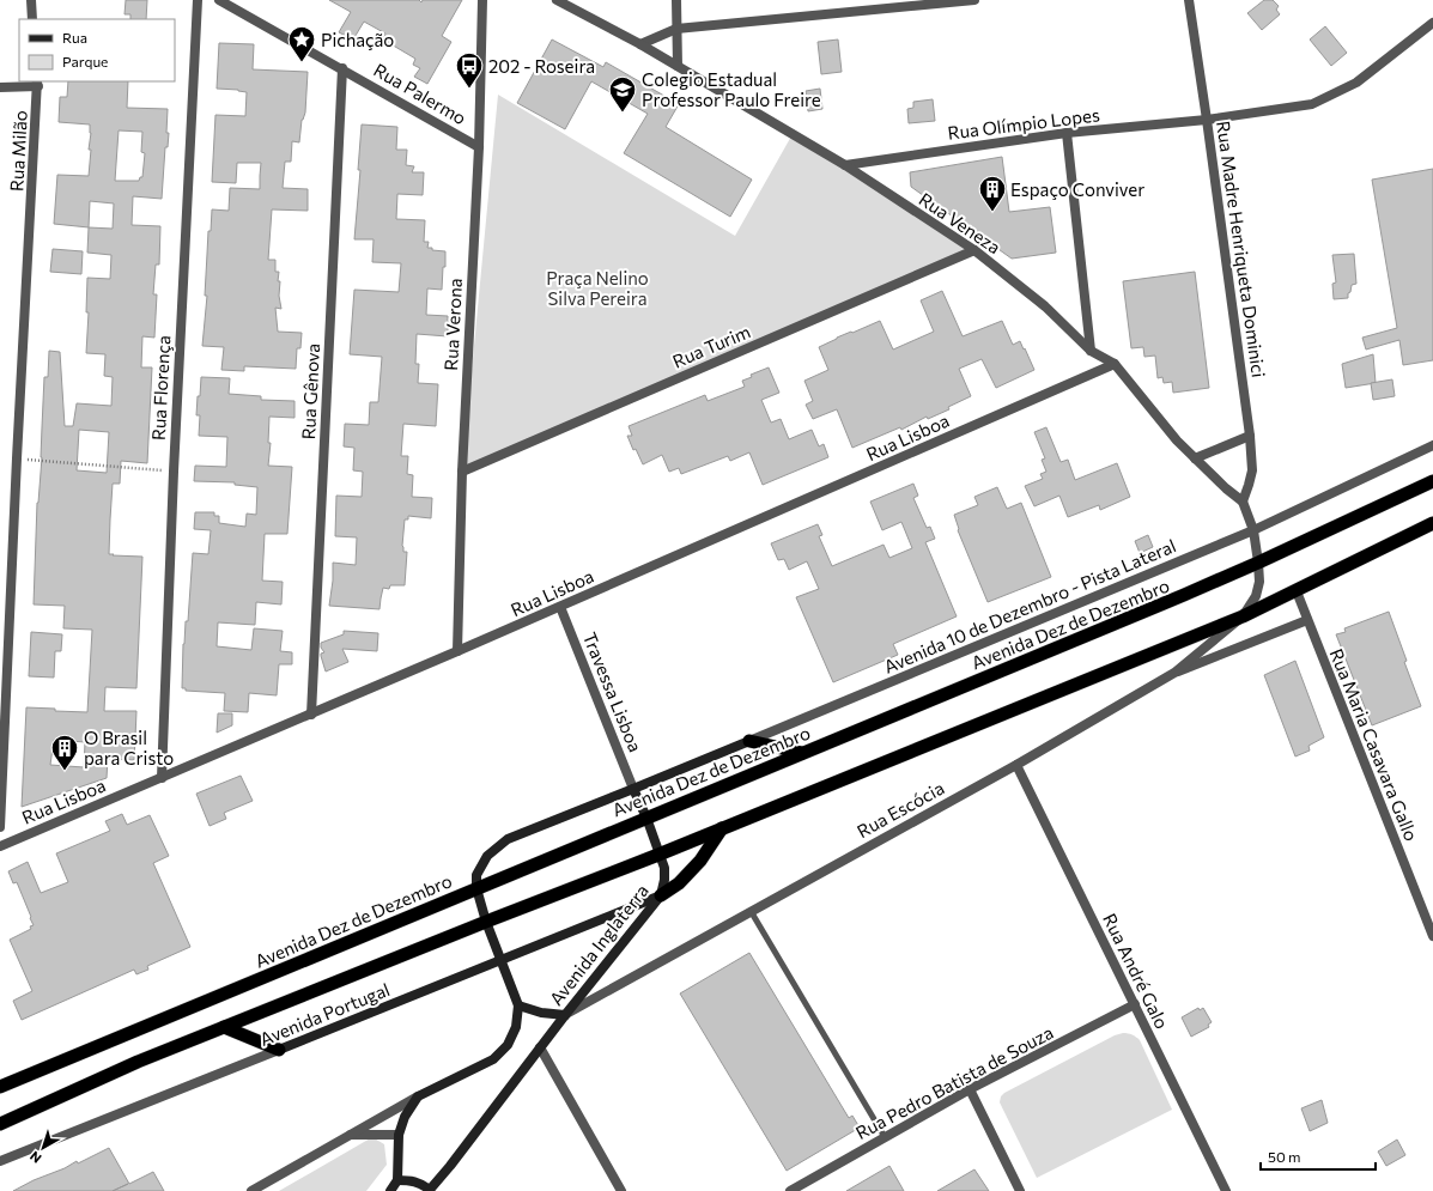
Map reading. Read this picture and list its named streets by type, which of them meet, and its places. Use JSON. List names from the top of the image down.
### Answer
{
  "streets": {
    "highway": ["Avenida Dez de Dezembro"],
    "main road": ["Avenida 10 de Dezembro - Pista Lateral", "Avenida Inglaterra", "Avenida Portugal"],
    "street": [
      "Rua Palermo",
      "Rua Olímpio Lopes",
      "Rua Milão",
      "Rua Veneza",
      "Rua Madre Henriqueta Dominici",
      "Rua Verona",
      "Rua Turim",
      "Rua Florença",
      "Rua Gênova",
      "Rua Lisboa",
      "Travessa Lisboa",
      "Rua Maria Casavara Gallo",
      "Rua Escócia",
      "Rua André Galo",
      "Rua Pedro Batista de Souza"
    ]
  },
  "crossings": [
    ["Rua Palermo", "Rua Verona"],
    ["Rua Palermo", "Rua Gênova"],
    ["Rua Olímpio Lopes", "Rua Veneza"],
    ["Rua Olímpio Lopes", "Rua Madre Henriqueta Dominici"],
    ["Rua Veneza", "Rua Madre Henriqueta Dominici"],
    ["Rua Veneza", "Rua Turim"],
    ["Rua Veneza", "Rua Lisboa"],
    ["Rua Veneza", "Avenida 10 de Dezembro - Pista Lateral"],
    ["Rua Veneza", "Avenida Dez de Dezembro"],
    ["Rua Veneza", "Rua Escócia"],
    ["Rua Verona", "Rua Turim"],
    ["Rua Verona", "Rua Lisboa"],
    ["Rua Florença", "Rua Lisboa"],
    ["Rua Gênova", "Rua Lisboa"],
    ["Rua Lisboa", "Travessa Lisboa"],
    ["Avenida 10 de Dezembro - Pista Lateral", "Travessa Lisboa"],
    ["Avenida 10 de Dezembro - Pista Lateral", "Avenida Inglaterra"],
    ["Avenida Dez de Dezembro", "Avenida Inglaterra"],
    ["Travessa Lisboa", "Avenida Inglaterra"],
    ["Rua Escócia", "Avenida Inglaterra"],
    ["Rua Escócia", "Rua André Galo"],
    ["Avenida Inglaterra", "Avenida Portugal"],
    ["Rua André Galo", "Rua Pedro Batista de Souza"]
  ],
  "parks": ["Praça Nelino Silva Pereira"],
  "places": {
    "place": ["Pichação"],
    "bus stop": ["202 - Roseira"],
    "school or university": ["Colegio Estadual Professor Paulo Freire"],
    "building": ["Espaço Conviver", "O Brasil para Cristo"]
  },
  "legend": ["Rua", "Parque"],
  "scale_bar": "50 m",
  "north": "bottom left"
}
